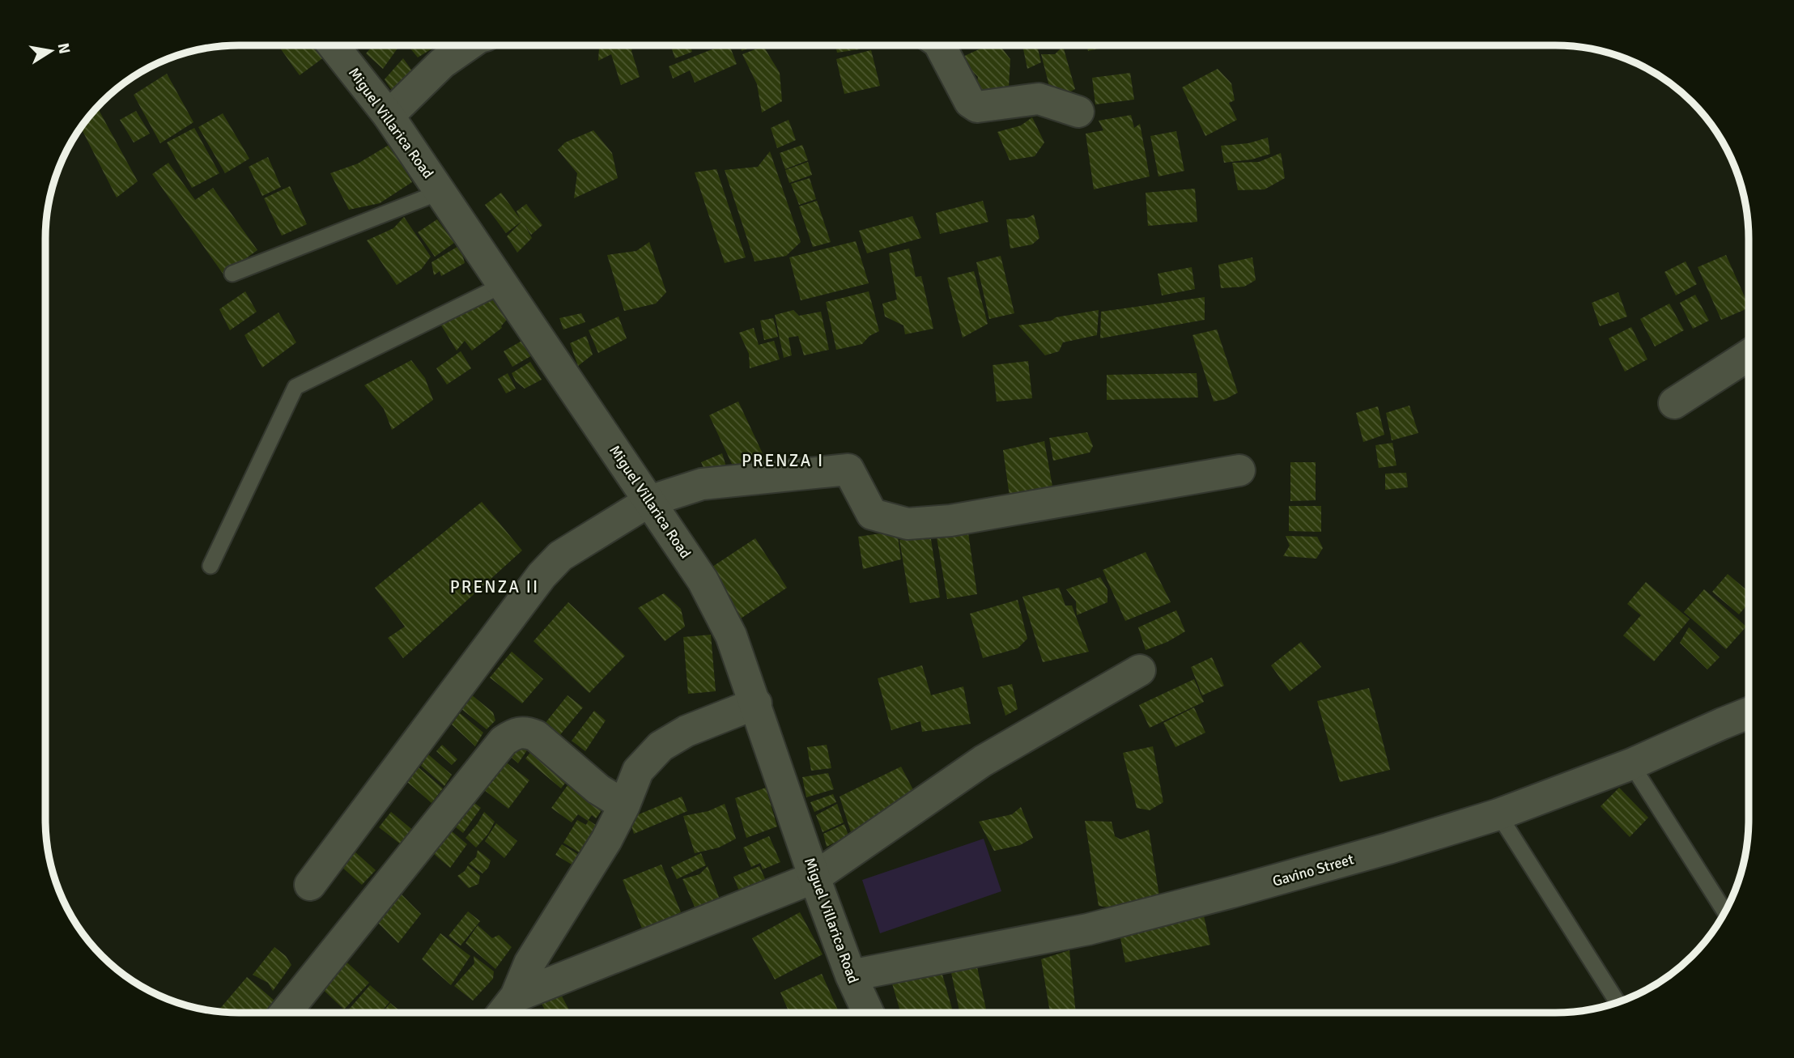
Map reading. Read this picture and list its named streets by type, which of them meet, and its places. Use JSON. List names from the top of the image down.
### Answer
{
  "streets": {
    "street": ["Miguel Villarica Road", "Gavino Street"]
  },
  "crossings": [
    ["Miguel Villarica Road", "Gavino Street"]
  ],
  "districts": ["PRENZA I", "PRENZA II"],
  "north": "right"
}
